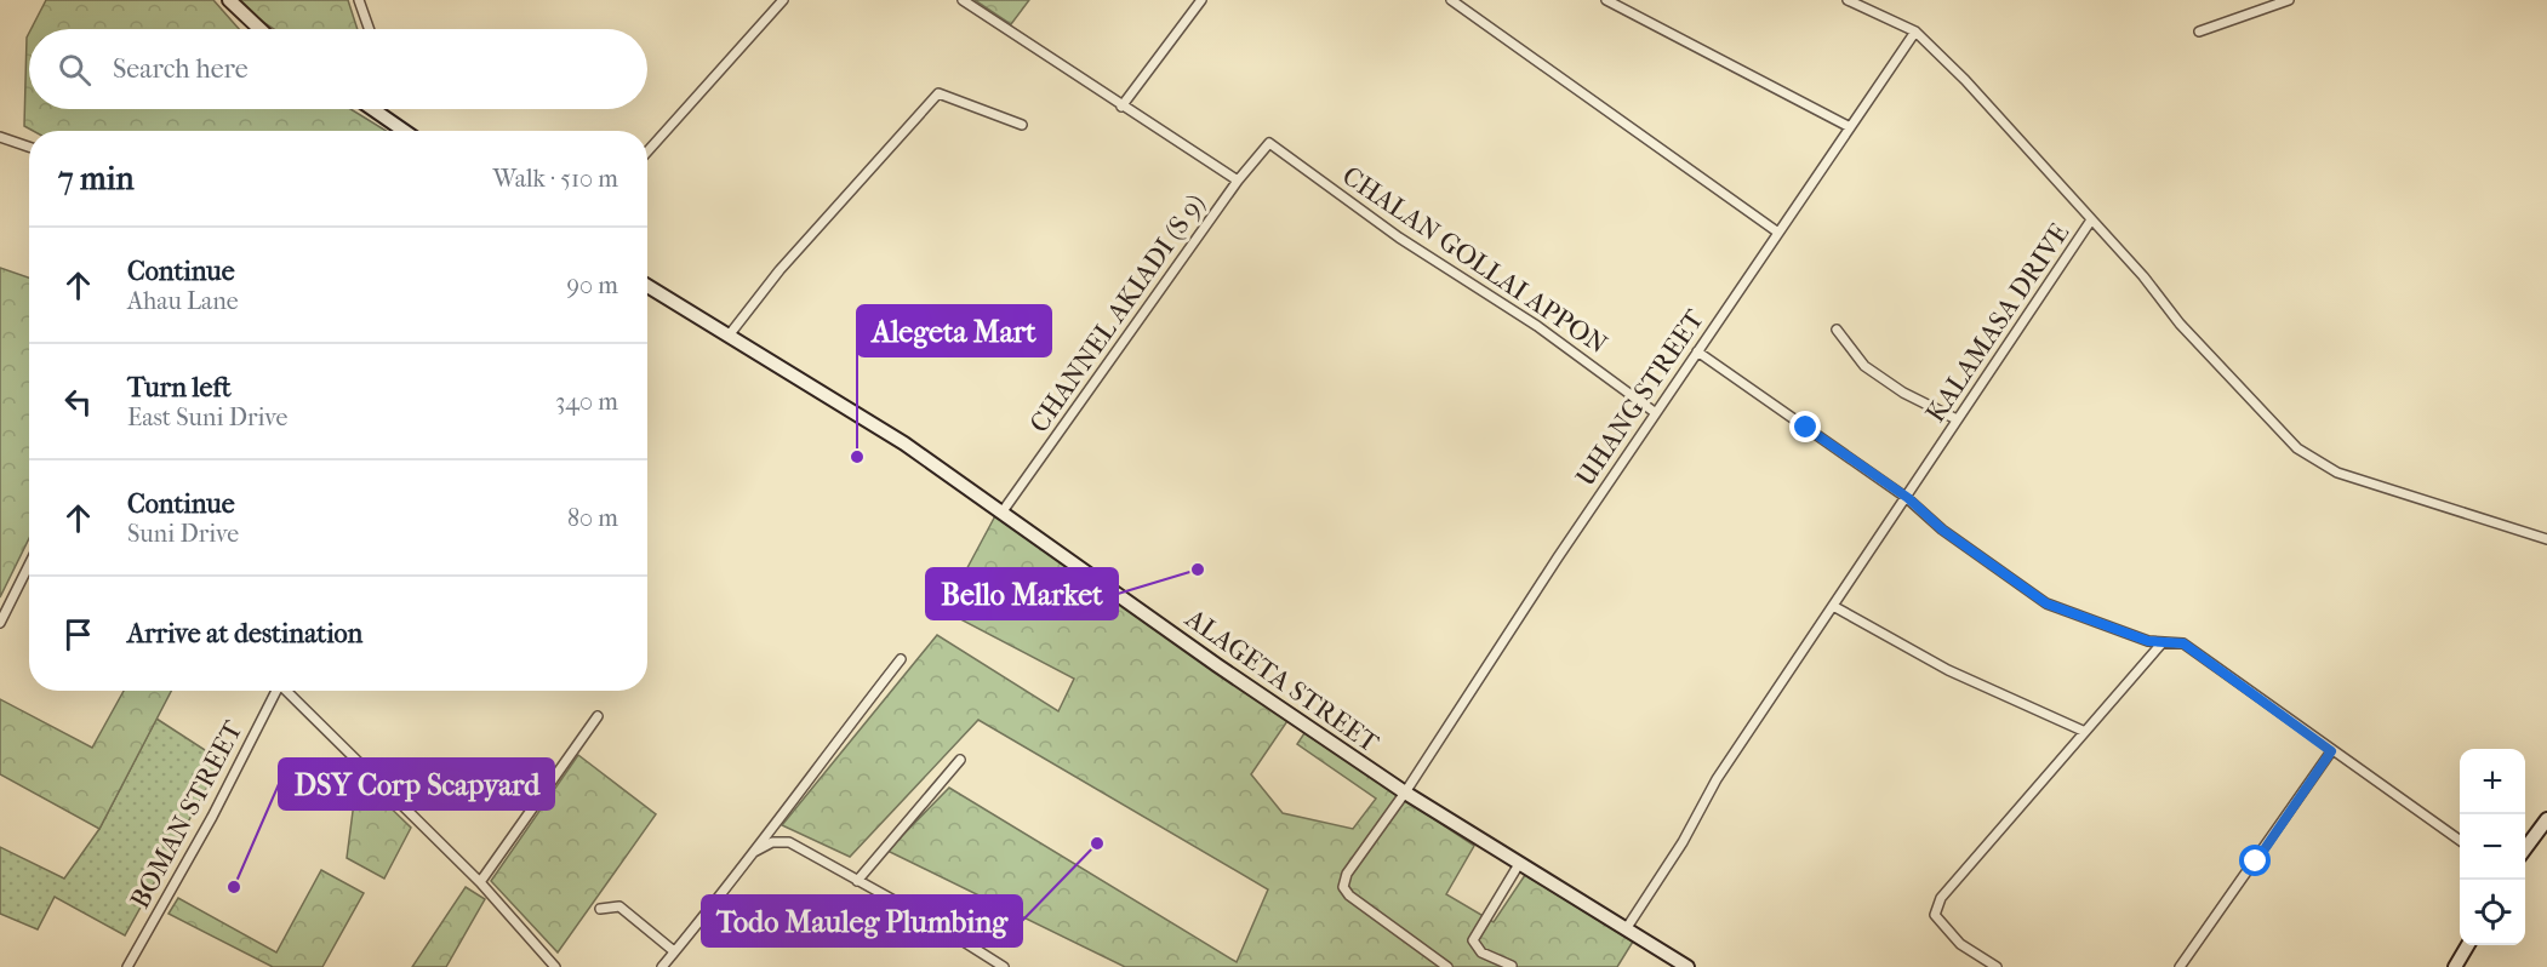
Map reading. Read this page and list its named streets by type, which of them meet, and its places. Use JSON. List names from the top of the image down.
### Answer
{
  "streets": {
    "main road": ["ALAGETA STREET"],
    "street": [
      "CHALAN GOLLAI APPON",
      "CHANNEL AKIADI (S 9)",
      "KALAMASA DRIVE",
      "UHANG STREET",
      "BOMAN STREET"
    ]
  },
  "crossings": [
    ["CHALAN GOLLAI APPON", "CHANNEL AKIADI (S 9)"],
    ["CHALAN GOLLAI APPON", "UHANG STREET"],
    ["CHANNEL AKIADI (S 9)", "ALAGETA STREET"],
    ["KALAMASA DRIVE", "ALAGETA STREET"],
    ["UHANG STREET", "ALAGETA STREET"]
  ],
  "places": [
    "Alegeta Mart",
    "Bello Market",
    "Todo Mauleg Plumbing",
    "DSY Corp Scapyard"
  ],
  "page": {
    "search": "Search here",
    "heading": ["7 min", "Walk · 510 m"],
    "list": [
      ["Continue", "Ahau Lane", "90 m"],
      ["Turn left", "East Suni Drive", "340 m"],
      ["Continue", "Suni Drive", "80 m"],
      "Arrive at destination"
    ],
    "map_buttons": ["+", "−"]
  }
}
